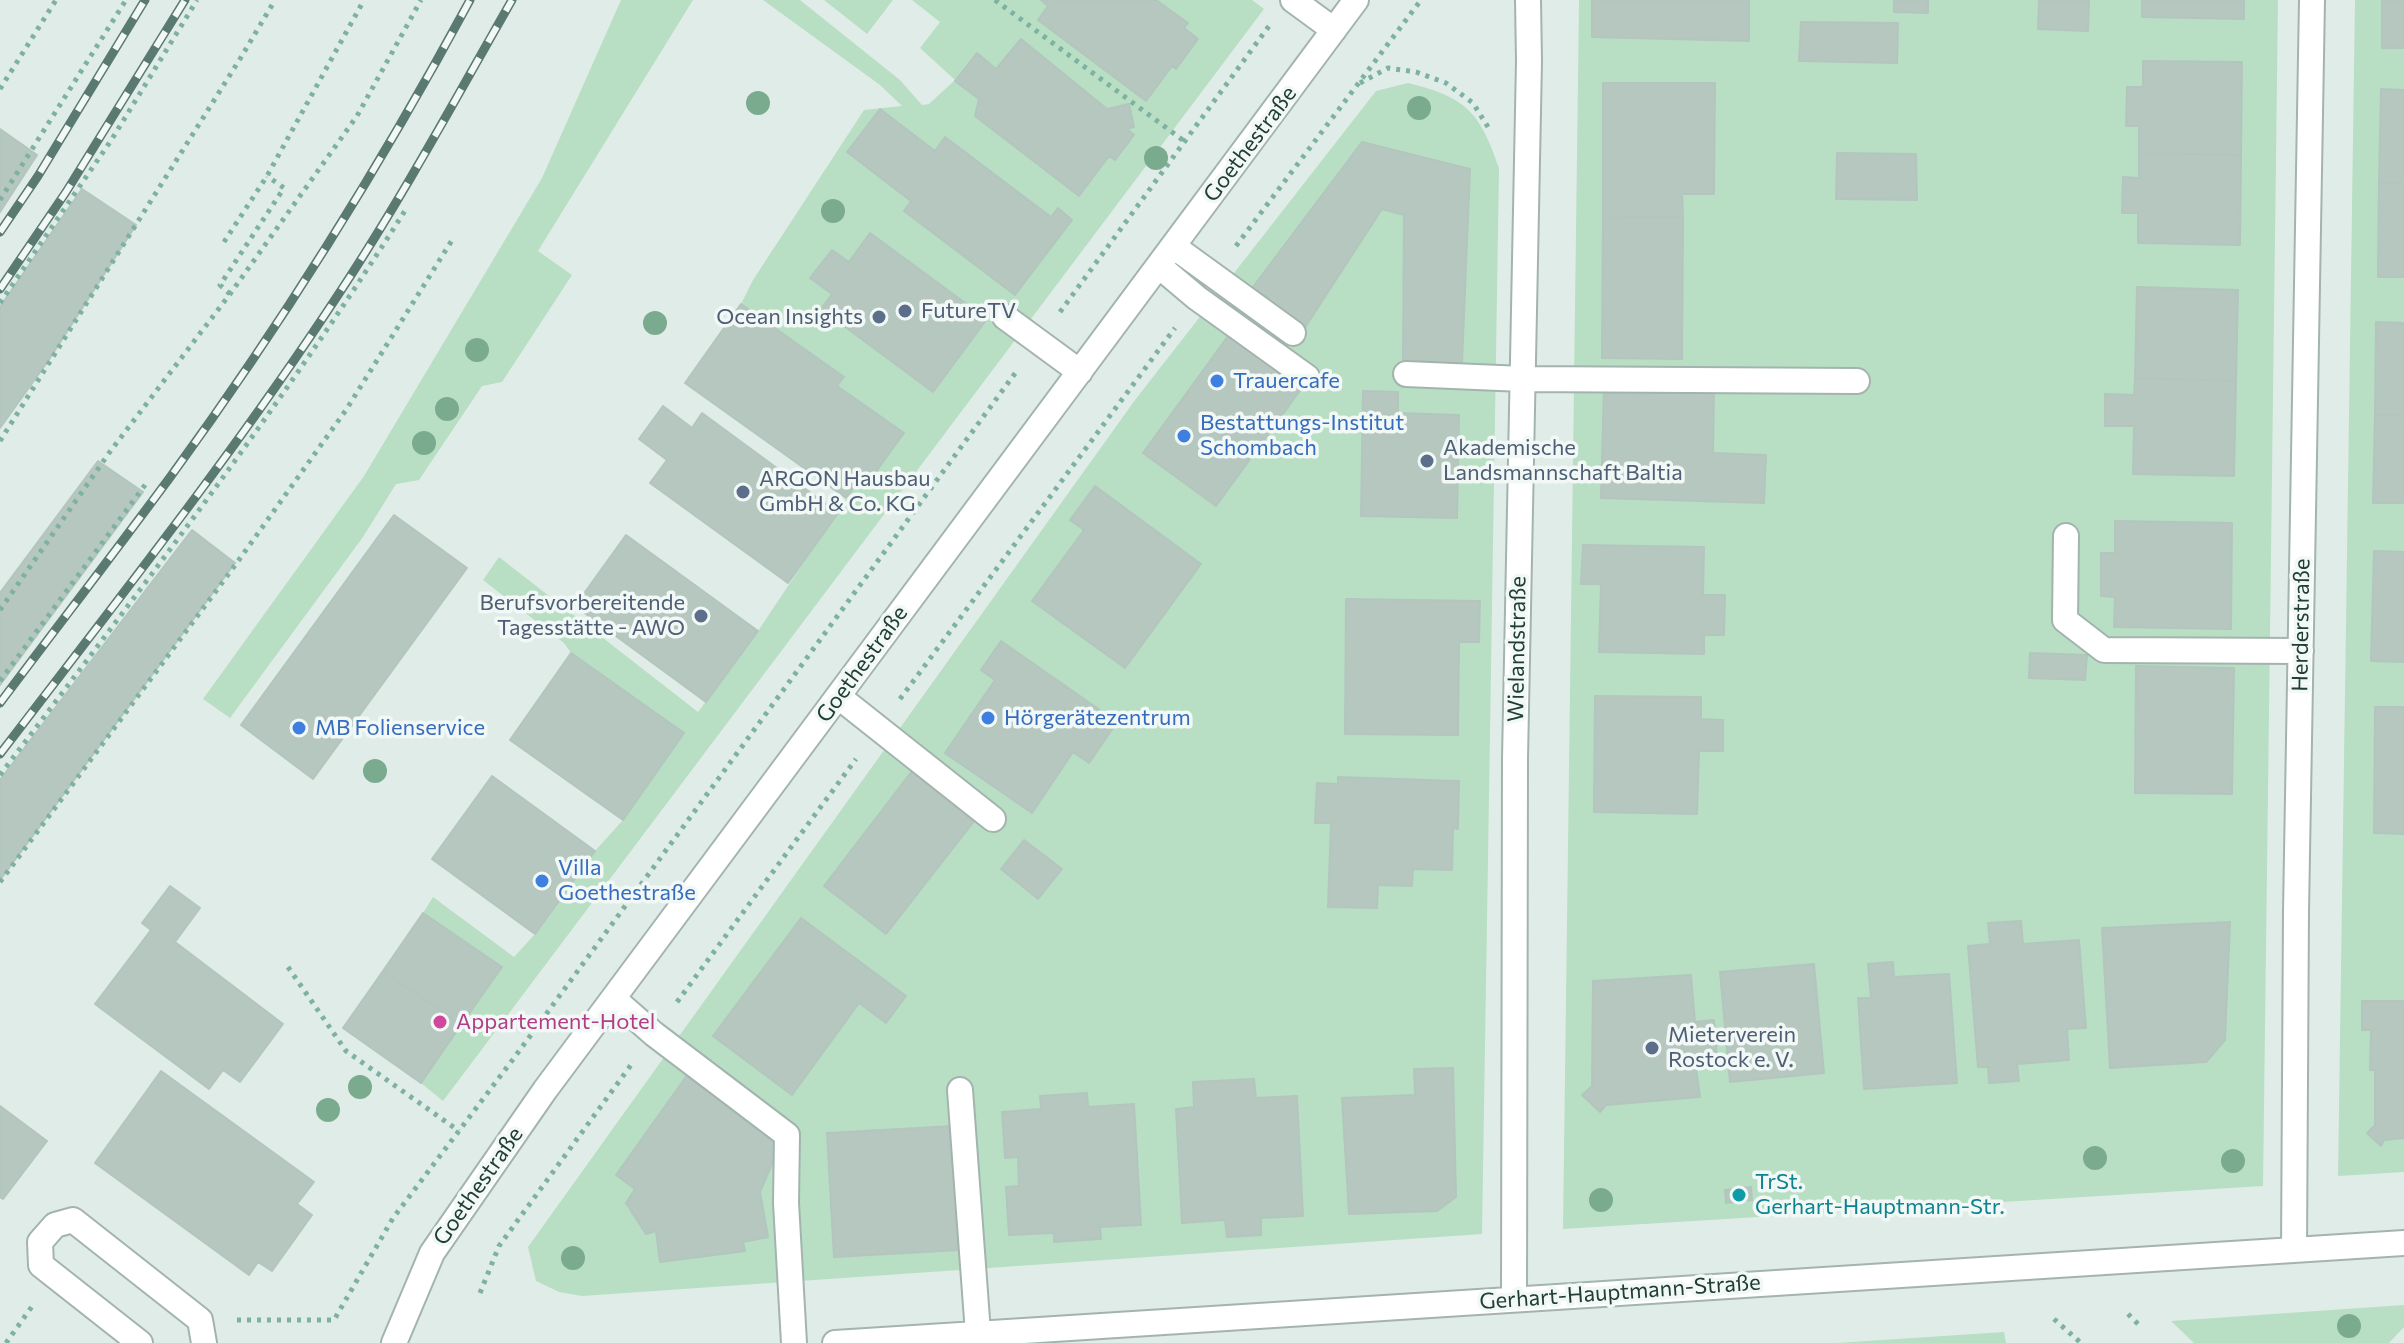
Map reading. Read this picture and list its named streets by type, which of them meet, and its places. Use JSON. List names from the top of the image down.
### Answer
{
  "streets": {
    "street": [
      "Goethestraße",
      "Herderstraße",
      "Wielandstraße",
      "Gerhart-Hauptmann-Straße"
    ]
  },
  "crossings": [
    ["Herderstraße", "Gerhart-Hauptmann-Straße"],
    ["Wielandstraße", "Gerhart-Hauptmann-Straße"]
  ],
  "places": [
    "FutureTV",
    "Ocean Insights",
    "Trauercafe",
    "Bestattungs-Institut Schombach",
    "Akademische Landsmannschaft Baltia",
    "ARGON Hausbau GmbH & Co. KG",
    "Berufsvorbereitende Tagesstätte - AWO",
    "Hörgerätezentrum",
    "MB Folienservice",
    "Villa Goethestraße",
    "Appartement-Hotel",
    "Mieterverein Rostock e. V.",
    "TrSt. Gerhart-Hauptmann-Str."
  ]
}
